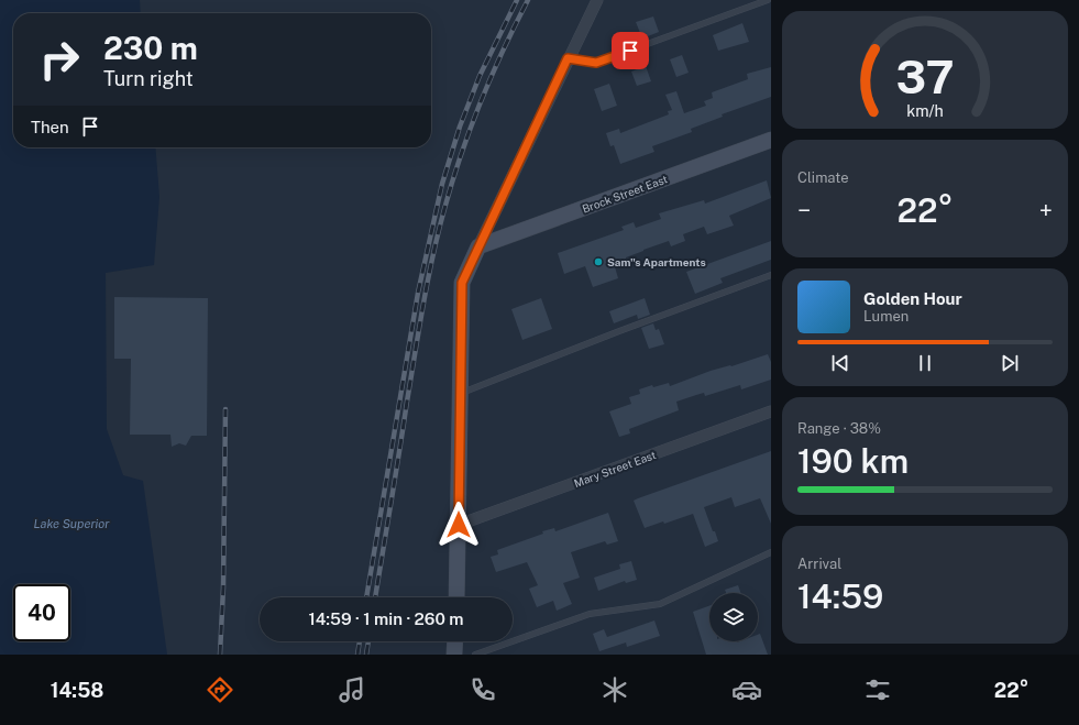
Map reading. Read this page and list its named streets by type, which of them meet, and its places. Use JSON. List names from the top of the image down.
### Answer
{
  "streets": {
    "street": ["Brock Street East", "Mary Street East"]
  },
  "water": ["Lake Superior"],
  "places": ["Sam\"s Apartments"],
  "page": {
    "turn": ["230 m", "Turn right"],
    "then": "Then",
    "tile": [
      "Climate",
      ["Range · 38%", "190 km"],
      ["Arrival", "14:59"]
    ],
    "heat": ["−", "22°", "+"],
    "song": ["Golden Hour", "Lumen"],
    "limit": "40",
    "trip": "14:59 · 1 min · 260 m",
    "tabs": ["14:58", "22°"],
    "gauge": ["37", "km/h"]
  }
}
